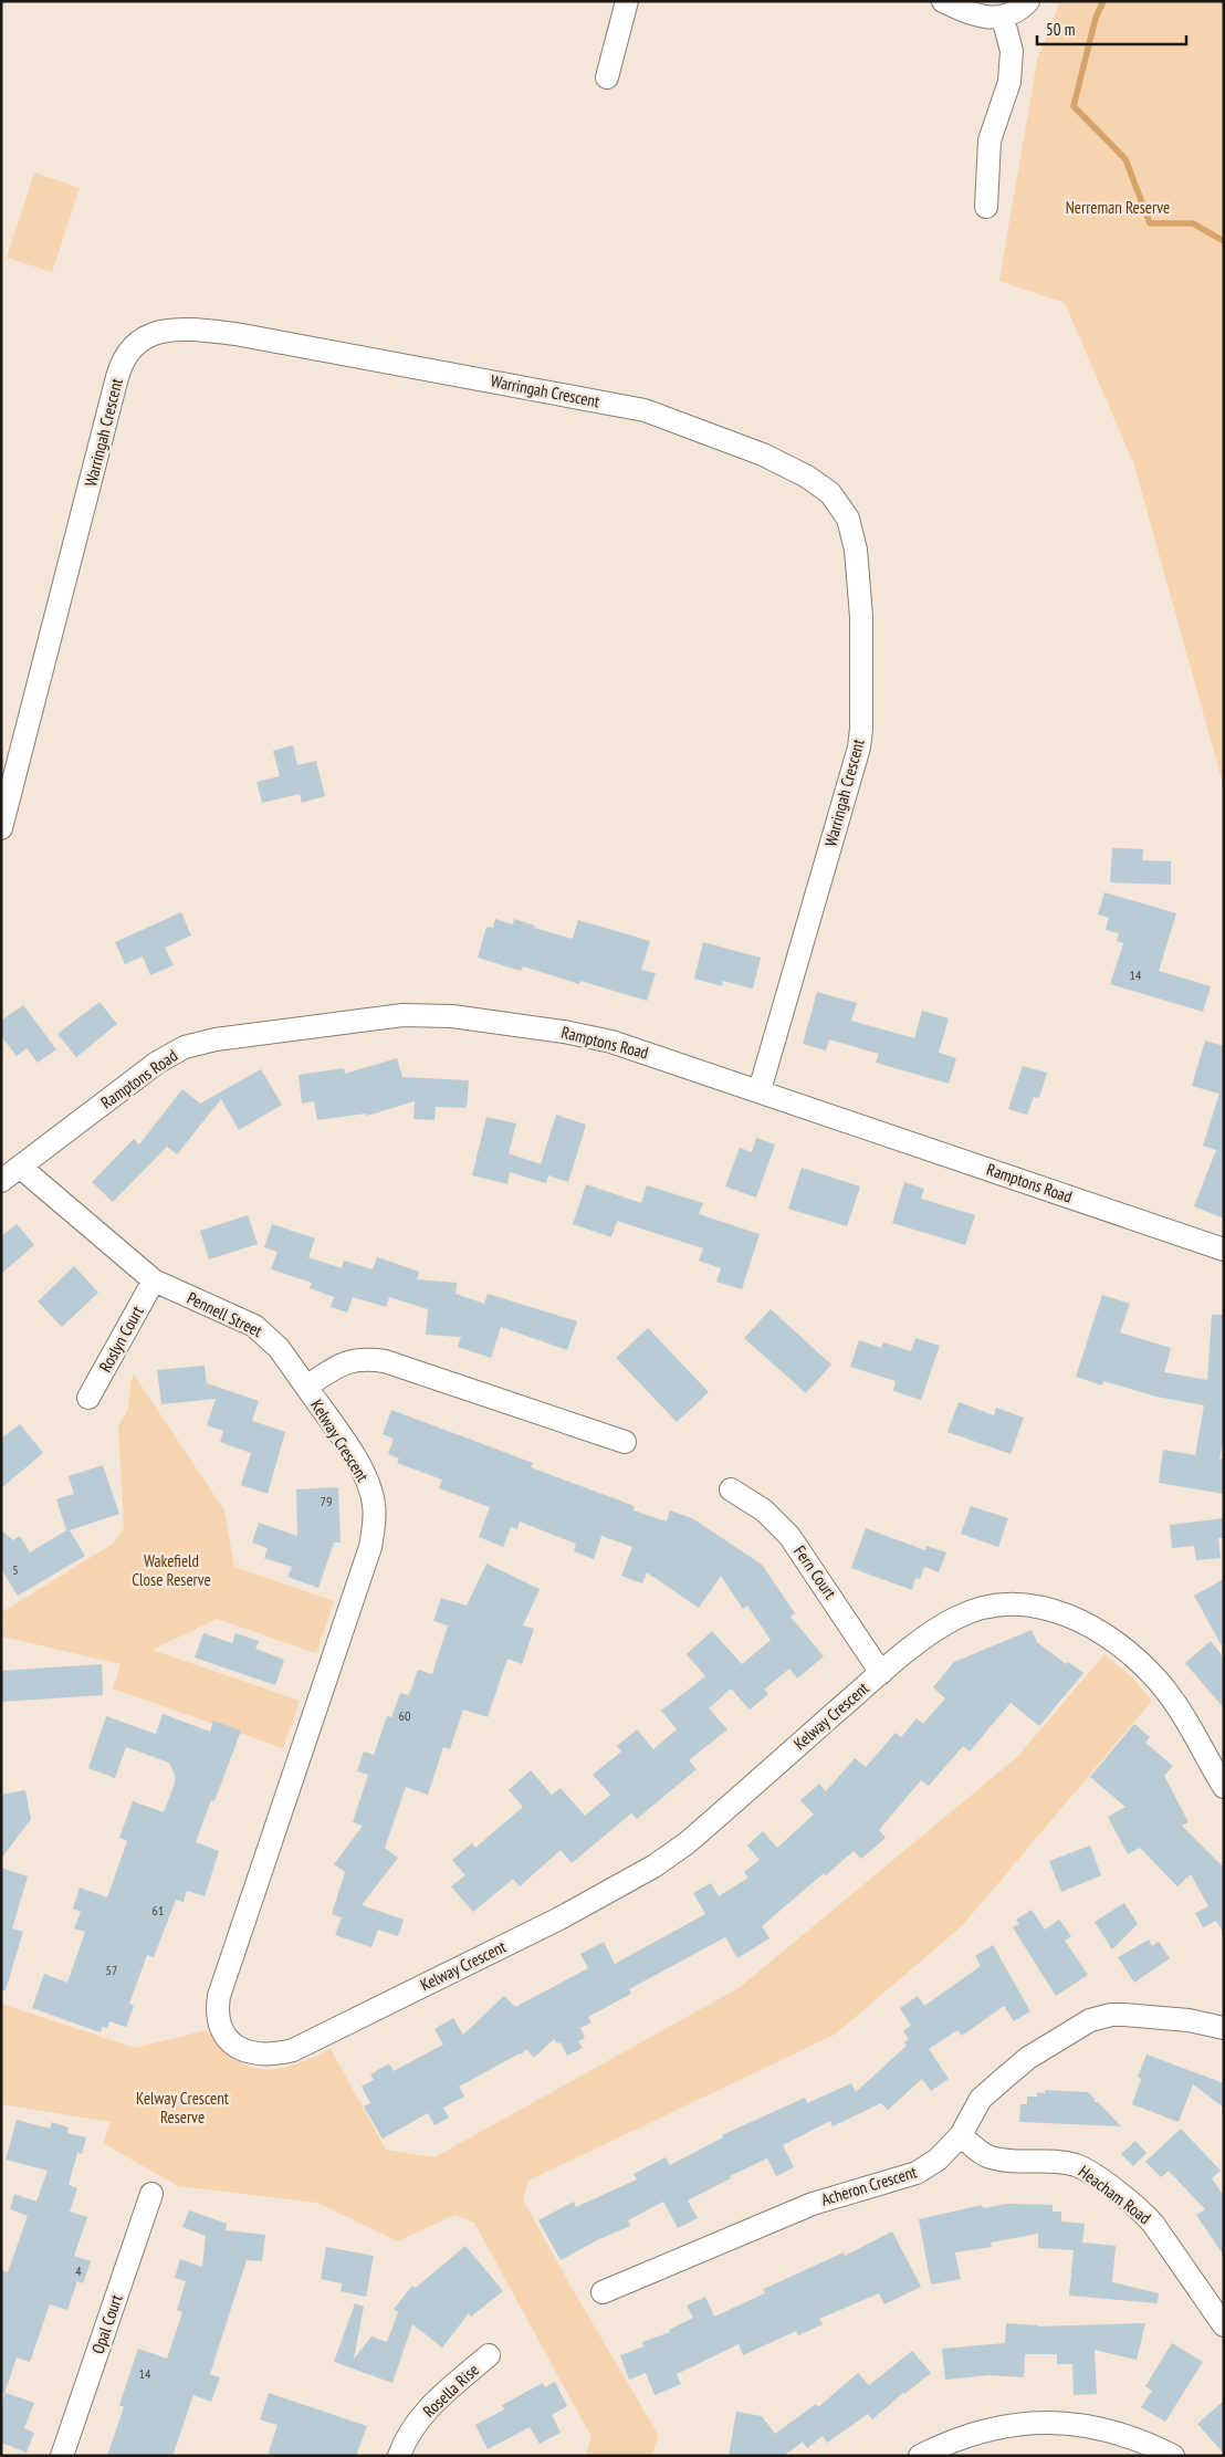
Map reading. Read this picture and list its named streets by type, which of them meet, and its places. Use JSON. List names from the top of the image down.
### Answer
{
  "streets": {
    "street": [
      "Warringah Crescent",
      "Ramptons Road",
      "Pennell Street",
      "Roslyn Court",
      "Kelway Crescent",
      "Fern Court",
      "Acheron Crescent",
      "Heacham Road",
      "Opal Court",
      "Rosella Rise"
    ]
  },
  "crossings": [
    ["Warringah Crescent", "Ramptons Road"],
    ["Ramptons Road", "Pennell Street"],
    ["Pennell Street", "Roslyn Court"],
    ["Pennell Street", "Kelway Crescent"],
    ["Kelway Crescent", "Fern Court"],
    ["Acheron Crescent", "Heacham Road"]
  ],
  "parks": ["Nerreman Reserve", "Wakefield Close Reserve", "Kelway Crescent Reserve"],
  "house_numbers": [
    "14",
    "79",
    "5",
    "60",
    "61",
    "57",
    "4",
    "14"
  ],
  "scale_bar": "50 m"
}
